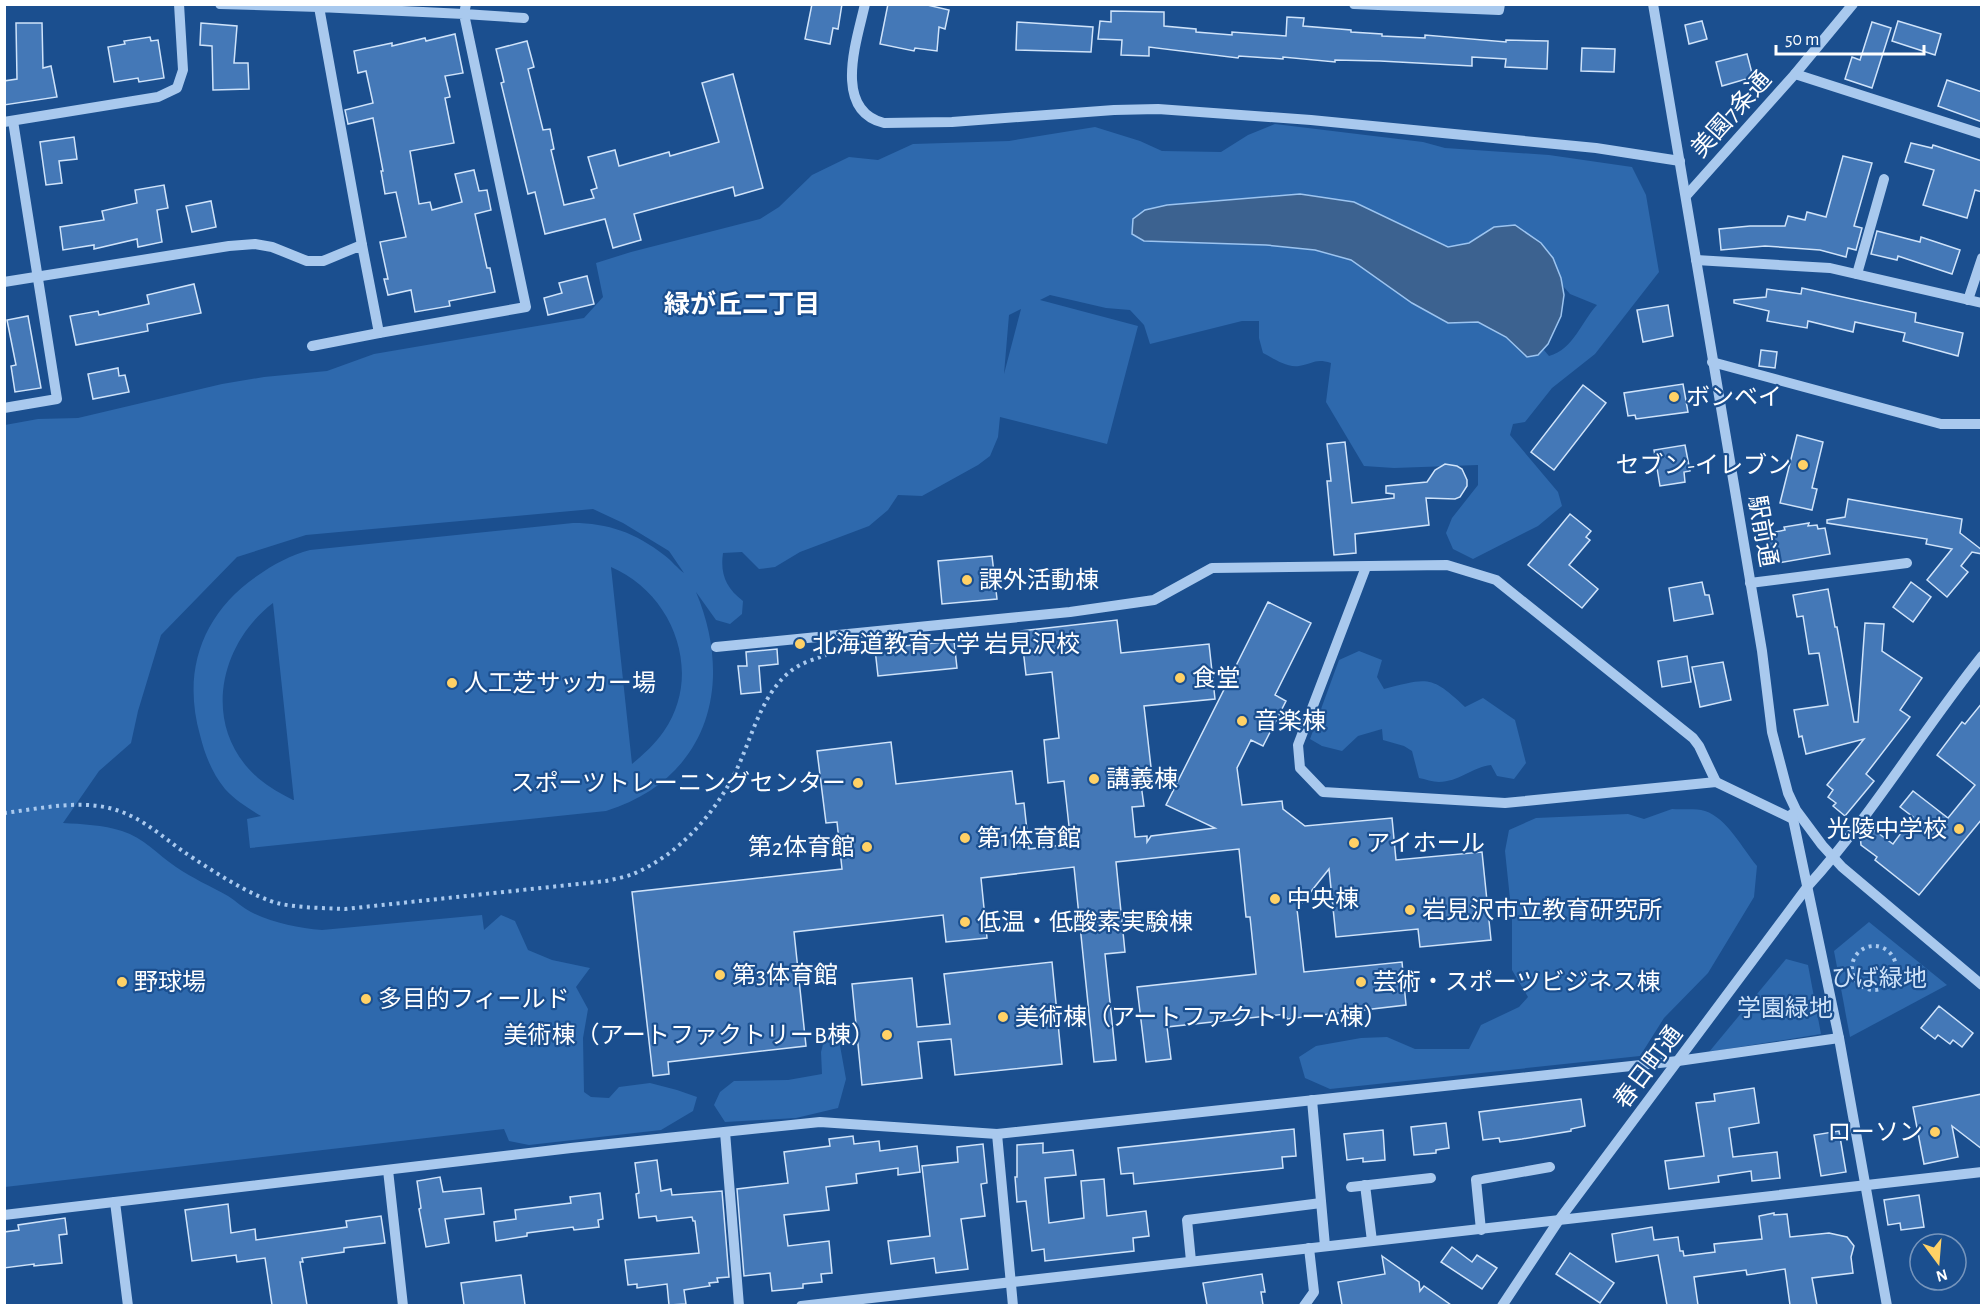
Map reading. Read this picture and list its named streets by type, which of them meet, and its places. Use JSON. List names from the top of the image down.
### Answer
{
  "streets": {
    "street": ["美園7条通", "駅前通", "春日町通"]
  },
  "crossings": [
    ["美園7条通", "駅前通"],
    ["駅前通", "春日町通"]
  ],
  "districts": ["緑が丘二丁目"],
  "parks": ["ひば緑地", "学園緑地"],
  "places": [
    "ボンベイ",
    "セブン-イレブン",
    "課外活動棟",
    "北海道教育大学 岩見沢校",
    "食堂",
    "人工芝サッカー場",
    "音楽棟",
    "講義棟",
    "スポーツトレーニングセンター",
    "光陵中学校",
    "第1体育館",
    "アイホール",
    "第2体育館",
    "中央棟",
    "岩見沢市立教育研究所",
    "低温・低酸素実験棟",
    "第3体育館",
    "野球場",
    "芸術・スポーツビジネス棟",
    "多目的フィールド",
    "美術棟（アートファクトリーA棟）",
    "美術棟（アートファクトリーB棟）",
    "ローソン"
  ],
  "scale_bar": "50 m",
  "north": "bottom"
}
